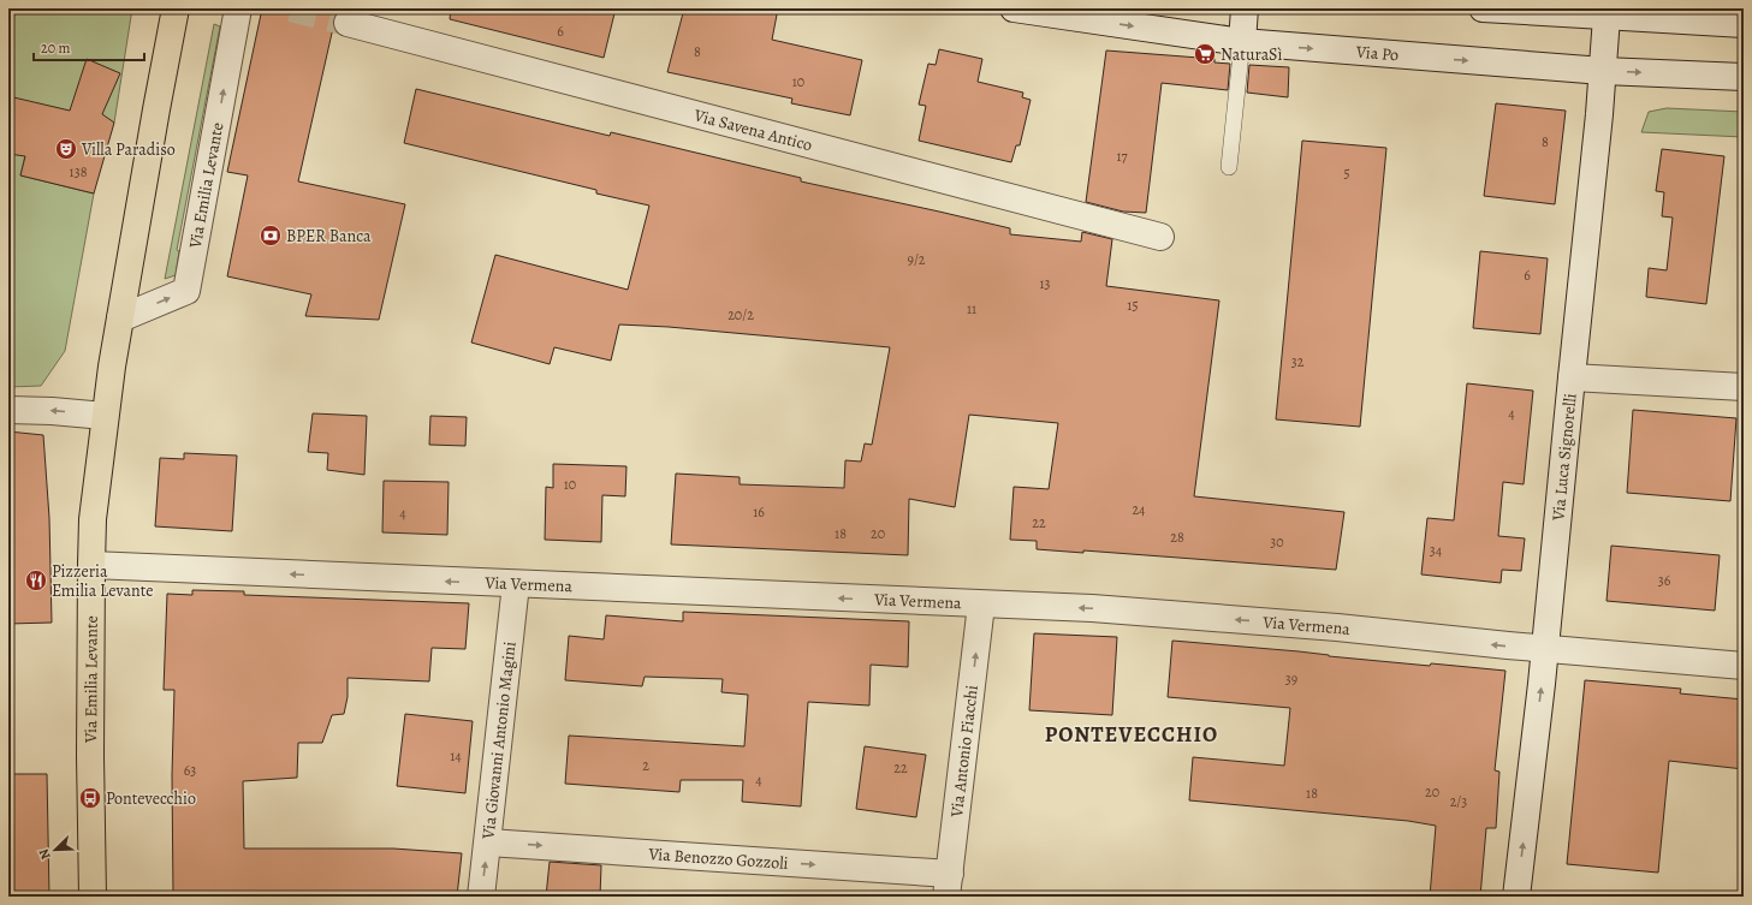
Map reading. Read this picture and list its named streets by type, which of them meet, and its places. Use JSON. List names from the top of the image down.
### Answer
{
  "streets": {
    "main road": ["Via Emilia Levante"],
    "street": [
      "Via Po",
      "Via Savena Antico",
      "Via Luca Signorelli",
      "Via Vermena",
      "Via Giovanni Antonio Magini",
      "Via Antonio Fiacchi",
      "Via Benozzo Gozzoli"
    ]
  },
  "crossings": [
    ["Via Po", "Via Luca Signorelli"],
    ["Via Emilia Levante", "Via Vermena"],
    ["Via Luca Signorelli", "Via Vermena"],
    ["Via Vermena", "Via Giovanni Antonio Magini"],
    ["Via Vermena", "Via Antonio Fiacchi"],
    ["Via Giovanni Antonio Magini", "Via Benozzo Gozzoli"],
    ["Via Antonio Fiacchi", "Via Benozzo Gozzoli"]
  ],
  "one_way": ["Via Vermena", "Via Antonio Fiacchi", "Via Benozzo Gozzoli"],
  "districts": ["PONTEVECCHIO"],
  "places": {
    "supermarket": ["NaturaSì"],
    "theatre": ["Villa Paradiso"],
    "bank": ["BPER Banca"],
    "restaurant": ["Pizzeria Emilia Levante"],
    "bus stop": ["Pontevecchio"]
  },
  "house_numbers": [
    "6",
    "8",
    "10",
    "8",
    "17",
    "138",
    "5",
    "9/2",
    "6",
    "13",
    "15",
    "11",
    "20/2",
    "32",
    "4",
    "10",
    "24",
    "16",
    "4",
    "22",
    "18",
    "20",
    "28",
    "30",
    "34",
    "36",
    "39",
    "14",
    "2",
    "22",
    "63",
    "4",
    "20",
    "18",
    "2/3"
  ],
  "scale_bar": "20 m",
  "north": "bottom left"
}
